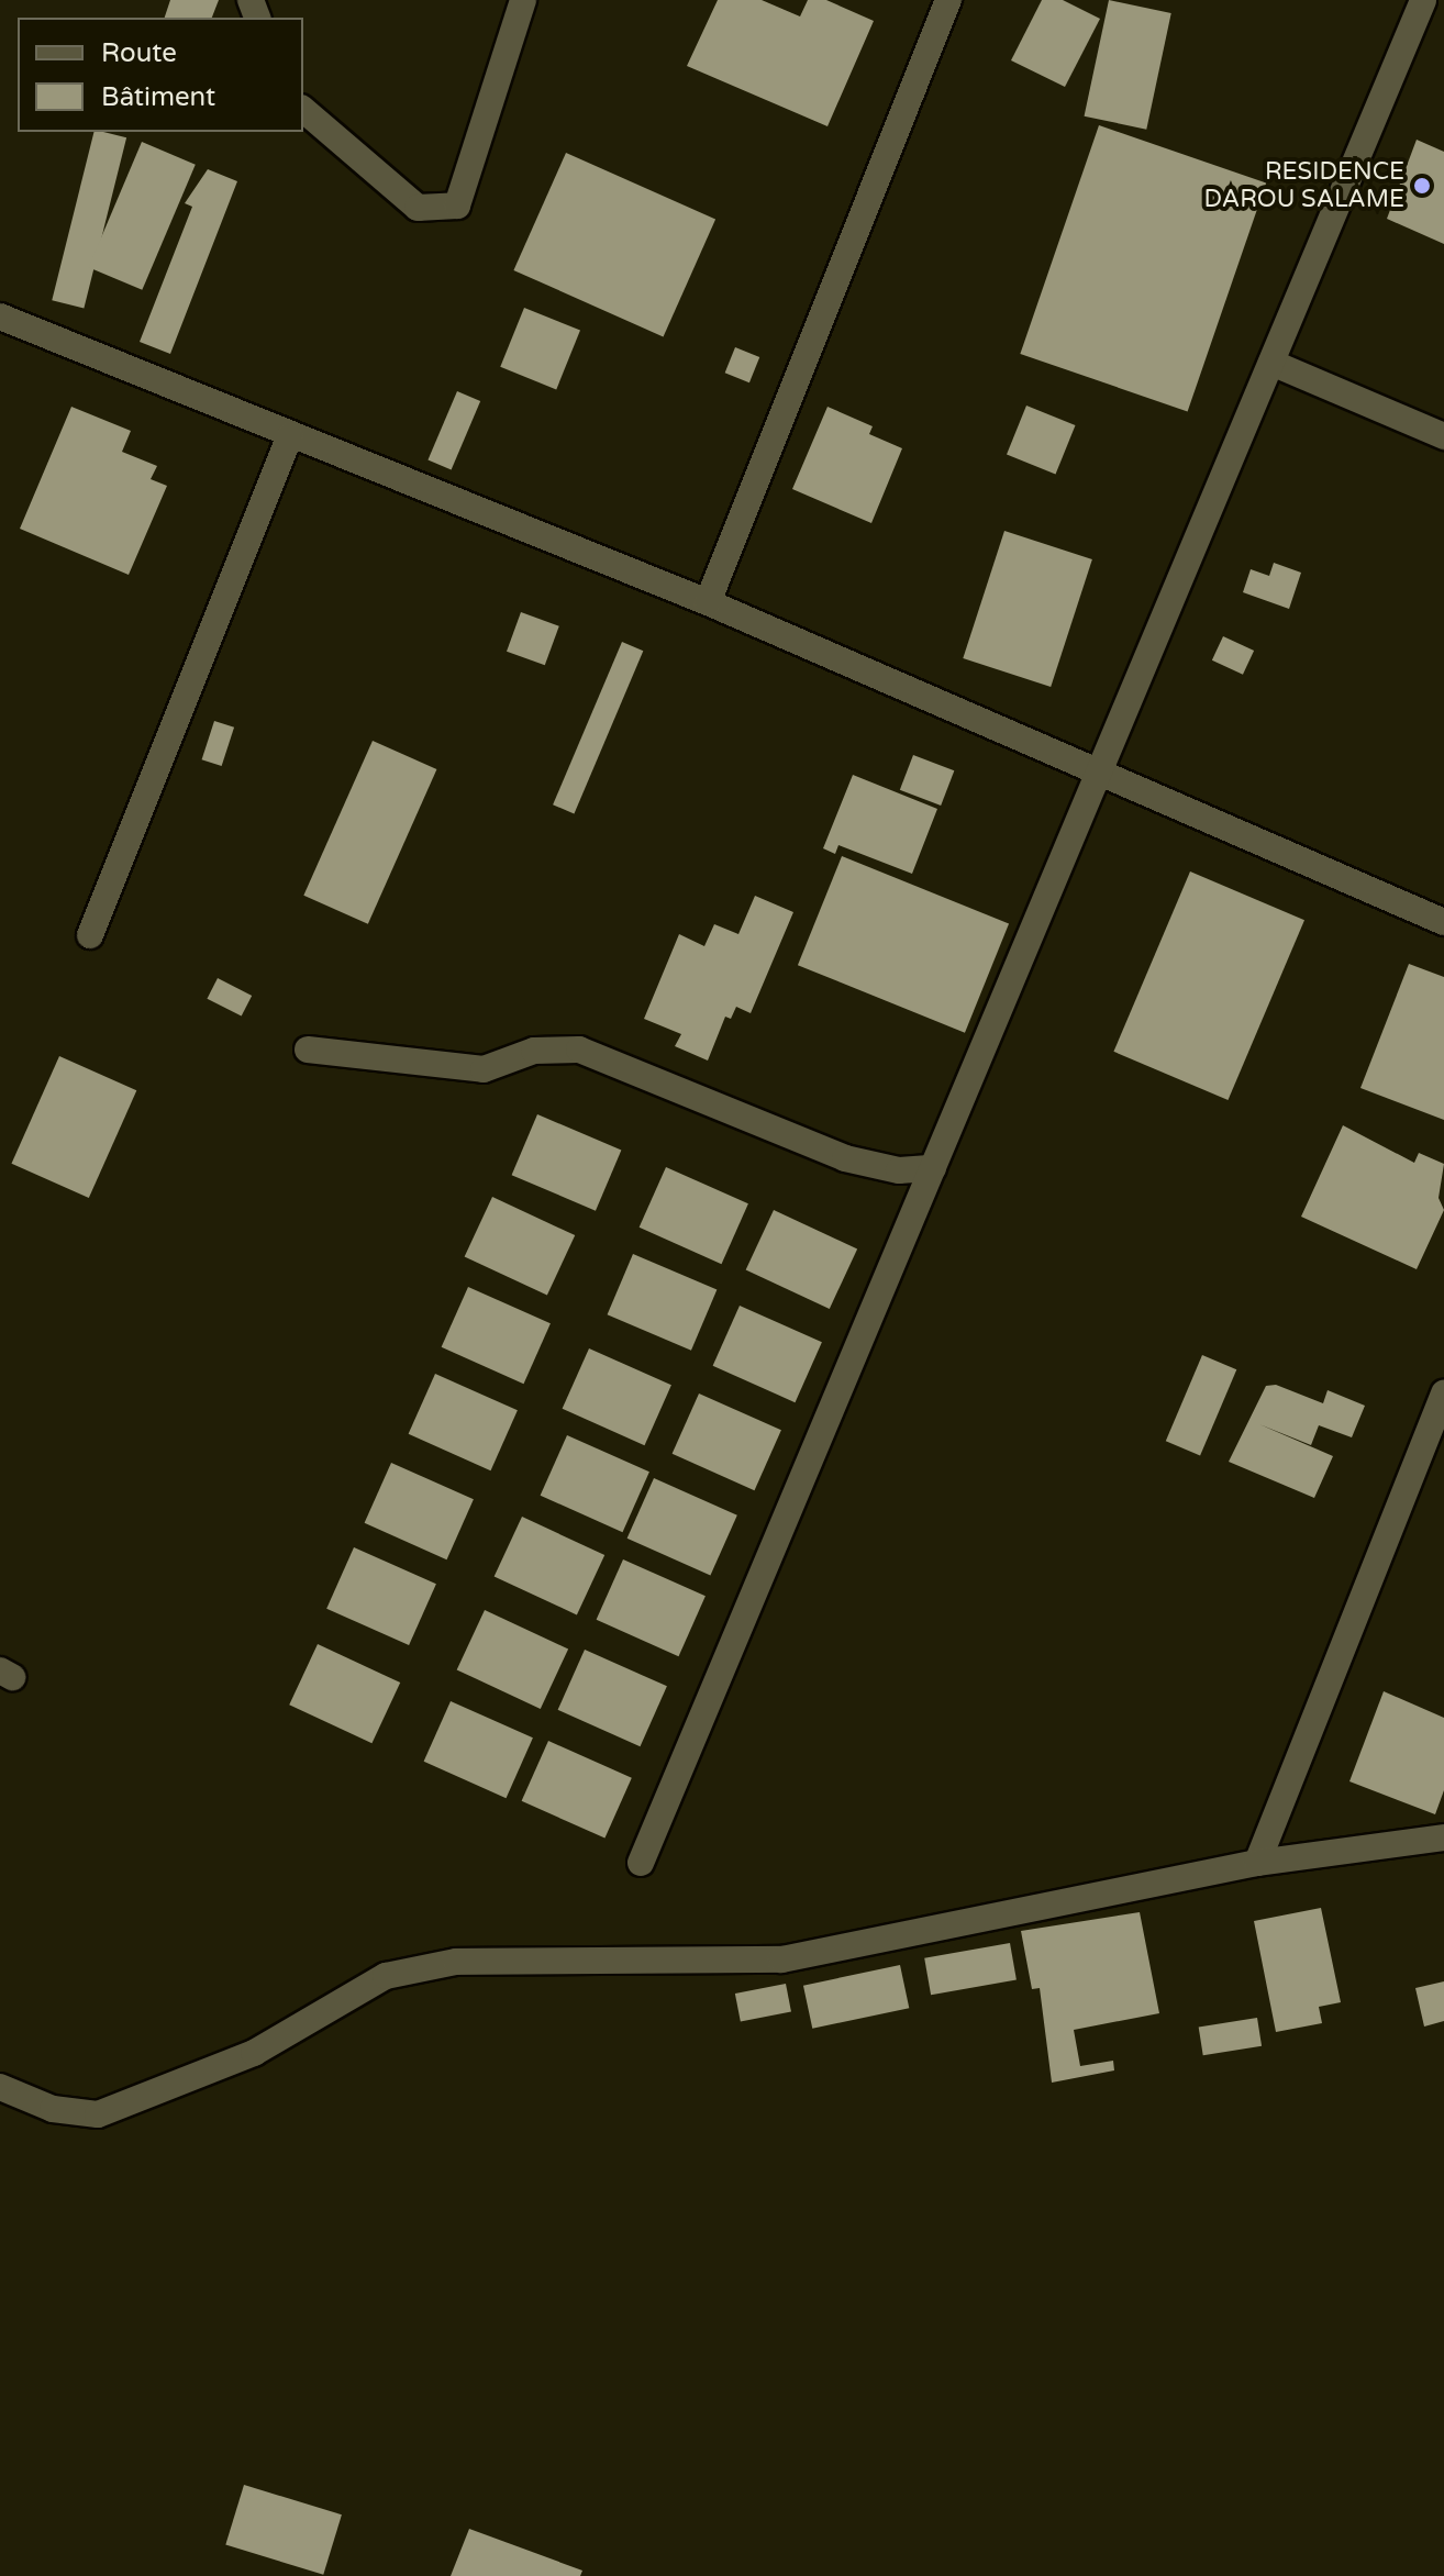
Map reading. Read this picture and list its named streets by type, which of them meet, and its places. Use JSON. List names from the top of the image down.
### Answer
{
  "places": ["RESIDENCE DAROU SALAME"],
  "legend": ["Route", "Bâtiment"]
}
